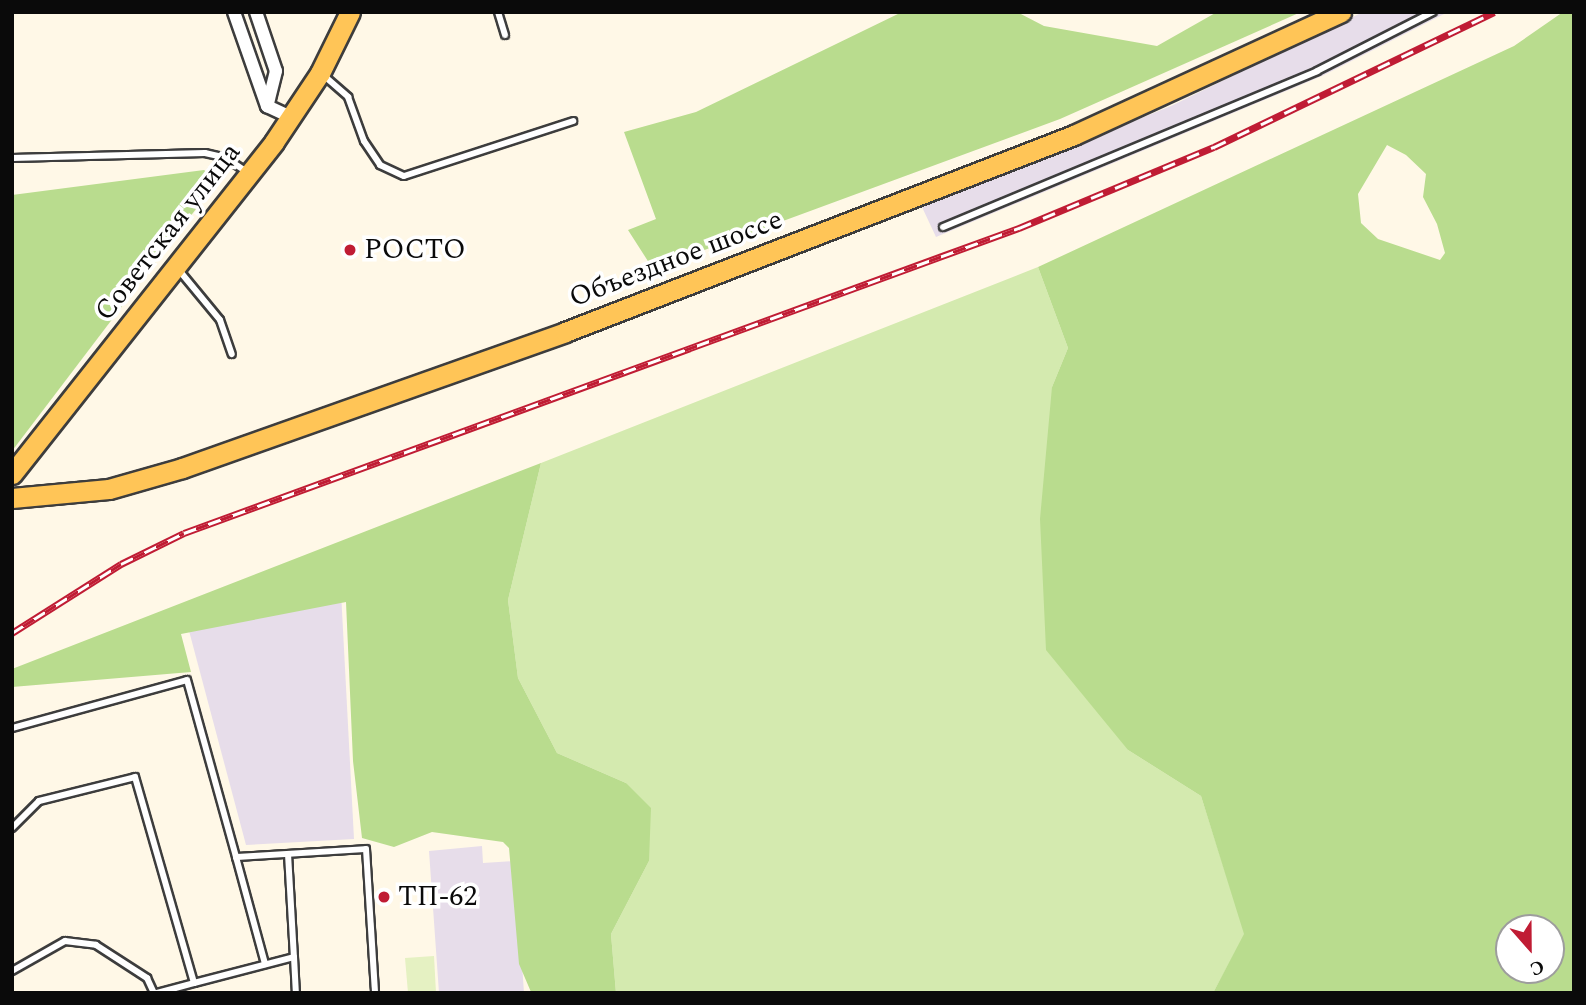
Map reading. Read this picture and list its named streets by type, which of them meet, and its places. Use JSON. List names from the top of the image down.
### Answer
{
  "streets": {
    "main road": ["Советская улица", "Объездное шоссе"]
  },
  "places": ["РОСТО", "ТП-62"],
  "north": "bottom"
}
